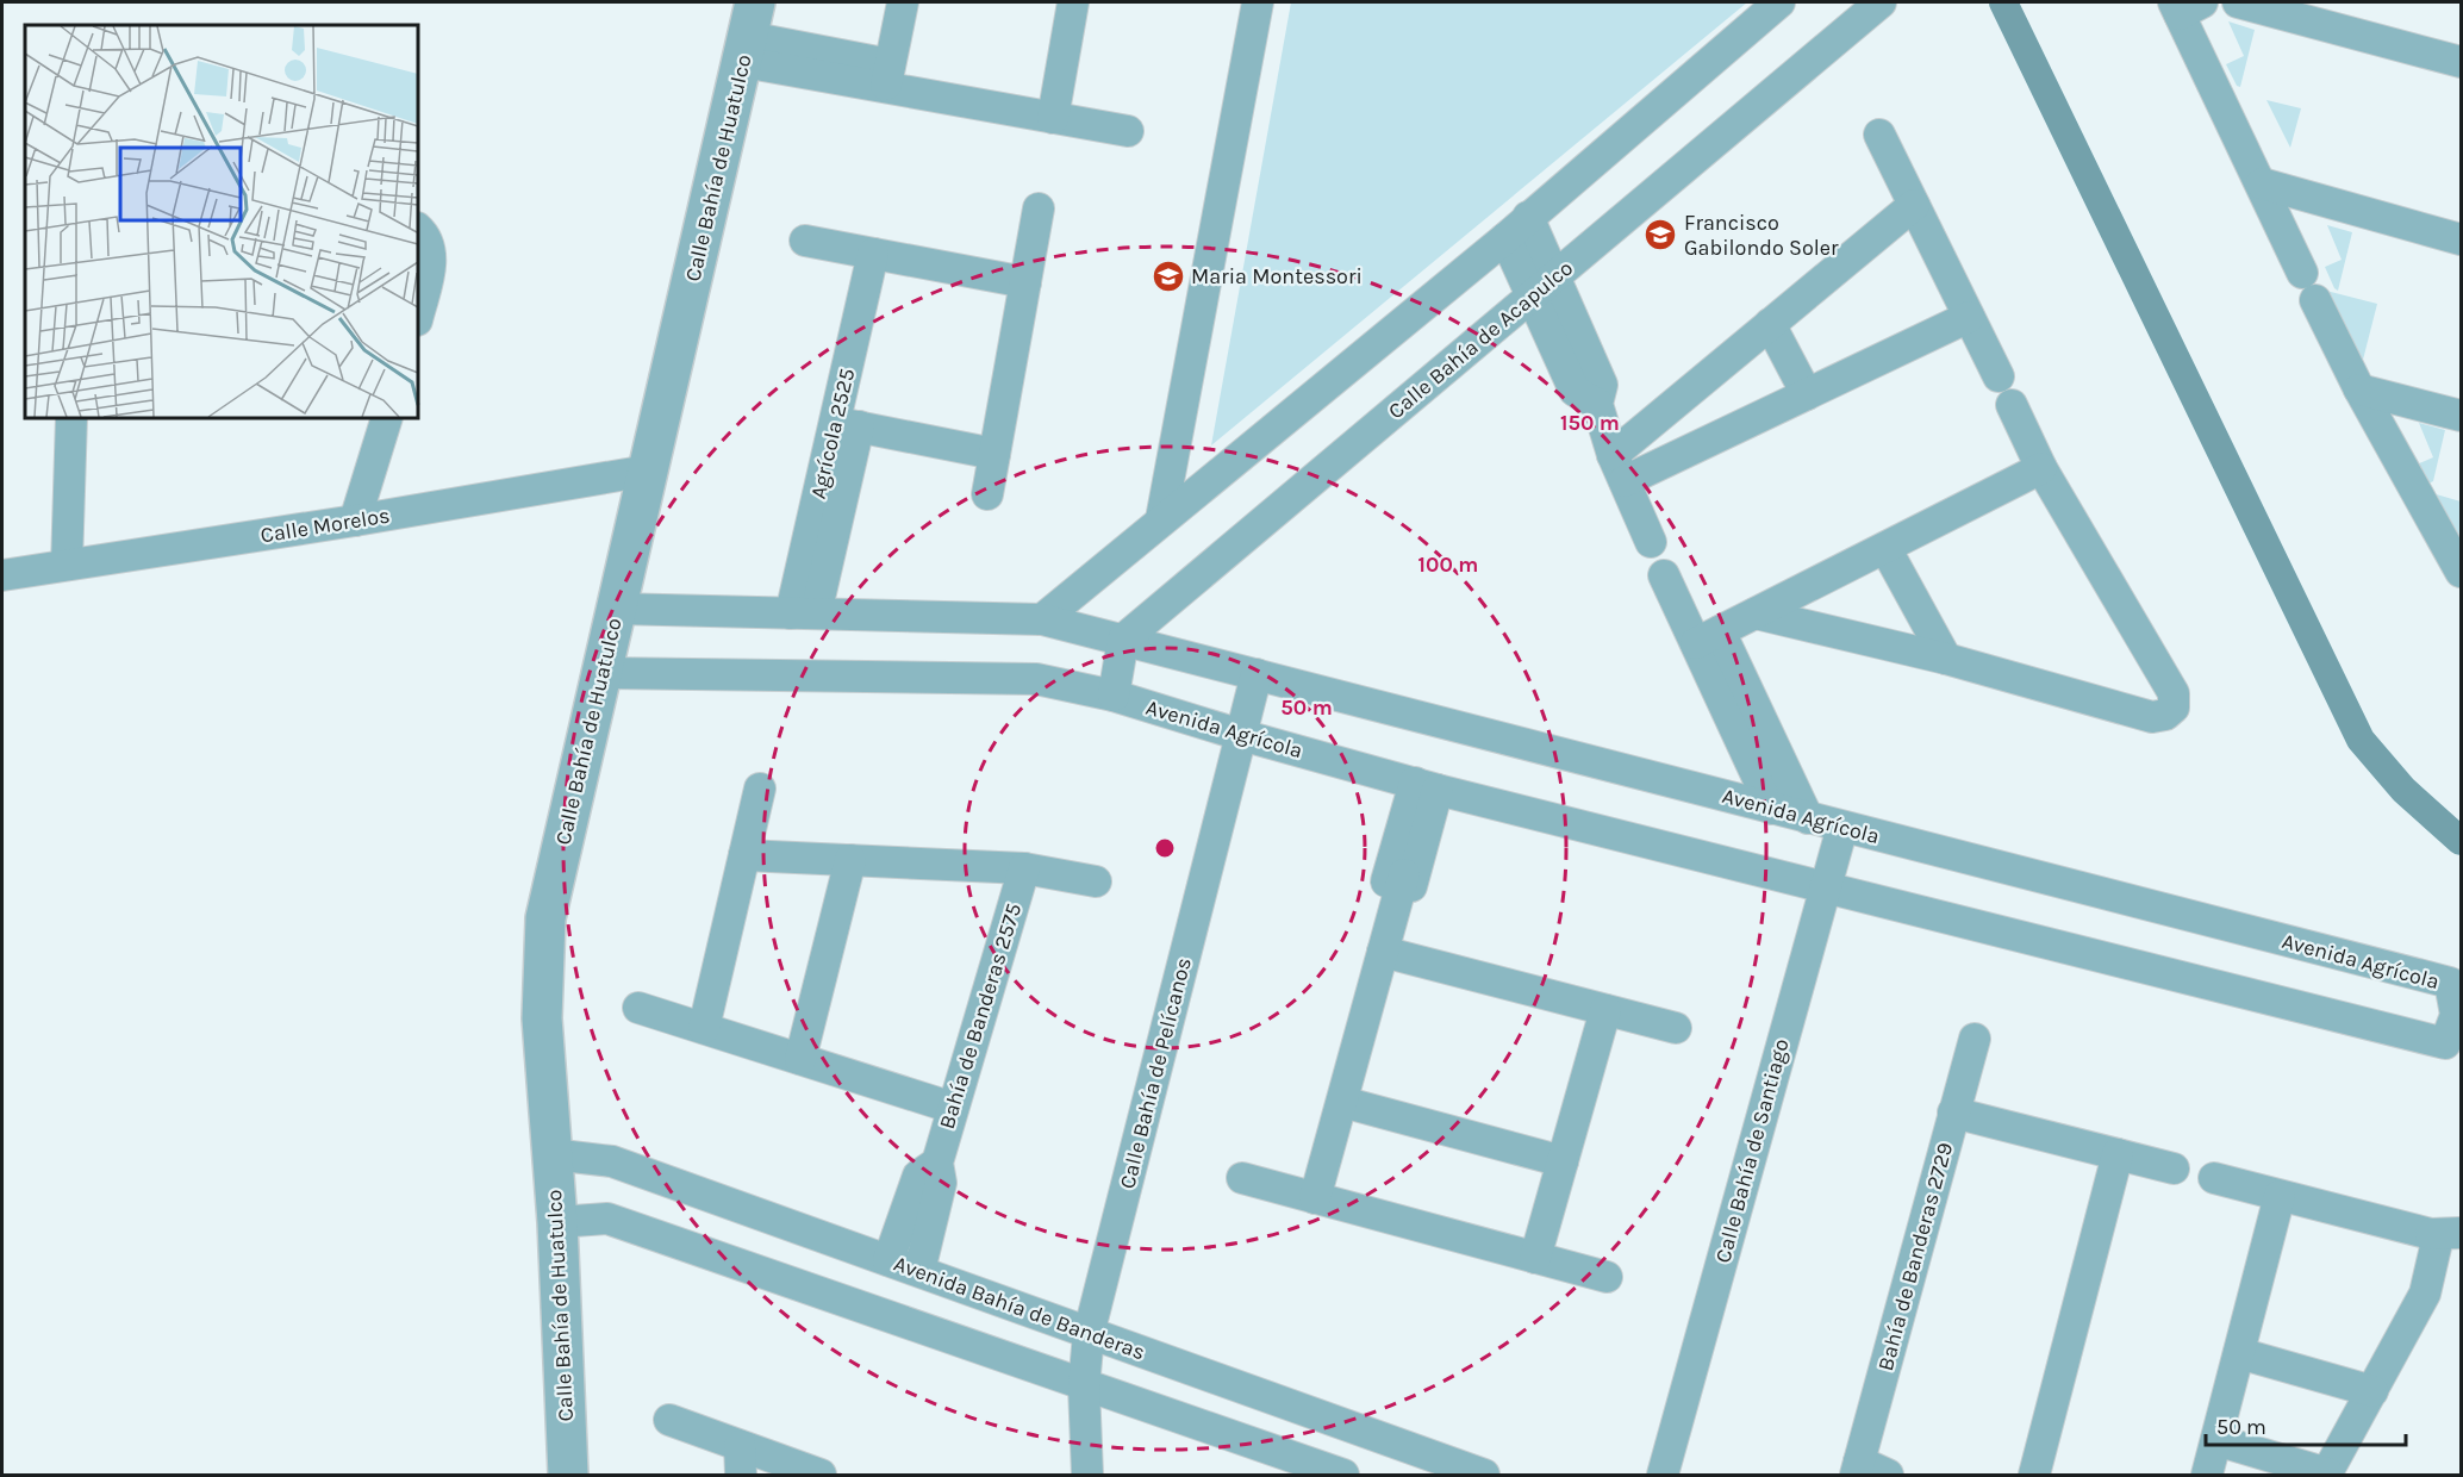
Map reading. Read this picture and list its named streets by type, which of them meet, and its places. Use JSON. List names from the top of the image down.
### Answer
{
  "streets": {
    "street": [
      "Calle Bahía de Huatulco",
      "Calle Bahía de Acapulco",
      "Agrícola 2525",
      "Calle Morelos",
      "Avenida Agrícola",
      "Bahía de Banderas 2575",
      "Calle Bahía de Pelícanos",
      "Calle Bahía de Santiago",
      "Bahía de Banderas 2729",
      "Avenida Bahía de Banderas"
    ]
  },
  "crossings": [
    ["Calle Bahía de Huatulco", "Calle Morelos"],
    ["Calle Bahía de Huatulco", "Avenida Agrícola"],
    ["Calle Bahía de Huatulco", "Avenida Bahía de Banderas"],
    ["Calle Bahía de Acapulco", "Avenida Agrícola"],
    ["Agrícola 2525", "Avenida Agrícola"],
    ["Avenida Agrícola", "Calle Bahía de Pelícanos"],
    ["Avenida Agrícola", "Calle Bahía de Santiago"],
    ["Bahía de Banderas 2575", "Avenida Bahía de Banderas"],
    ["Calle Bahía de Pelícanos", "Avenida Bahía de Banderas"]
  ],
  "places": {
    "school or university": ["Francisco Gabilondo Soler", "Maria Montessori"]
  },
  "scale_bar": "50 m",
  "rings": ["150 m", "100 m", "50 m"]
}
